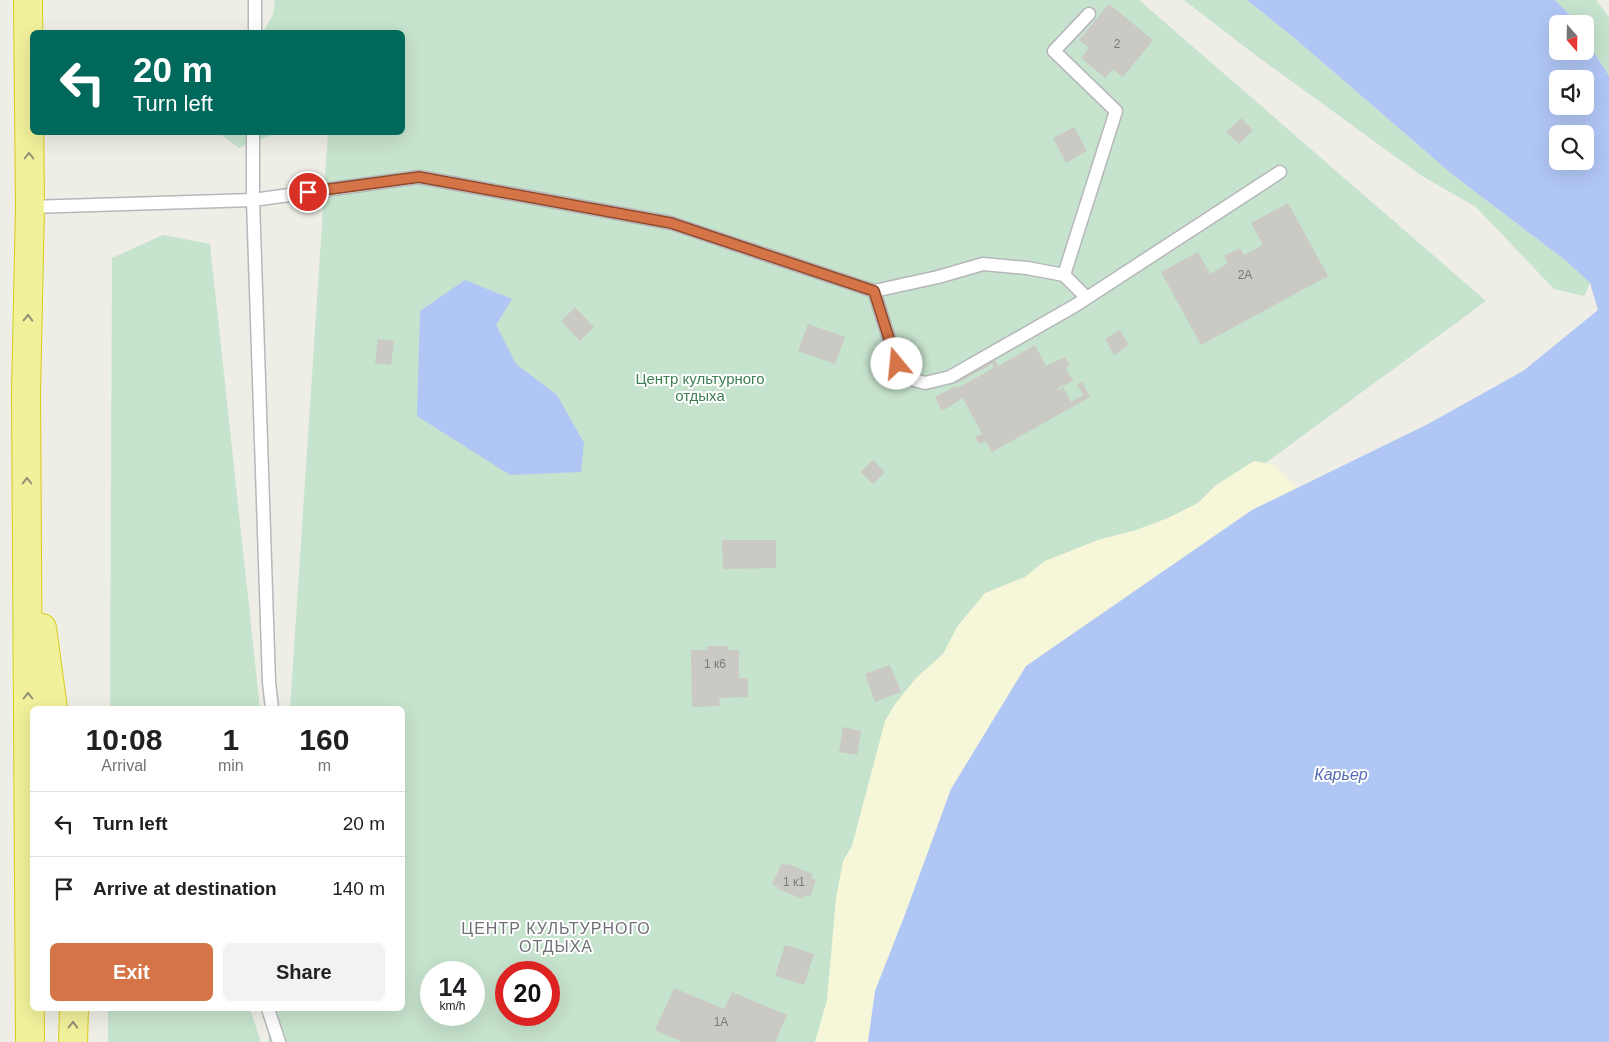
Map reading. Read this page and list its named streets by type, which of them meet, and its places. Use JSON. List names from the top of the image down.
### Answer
{
  "districts": ["ЦЕНТР КУЛЬТУРНОГО ОТДЫХА"],
  "water": ["Карьер"],
  "parks": ["Центр культурного отдыха"],
  "house_numbers": [
    "2",
    "2А",
    "1 к6",
    "1 к1",
    "1А"
  ],
  "north": "bottom",
  "page": {
    "turn": ["20 m", "Turn left"],
    "eta": [
      "10:08",
      "Arrival",
      "1",
      "min",
      "160",
      "m"
    ],
    "list": [
      {
        "name": "Turn left",
        "value": "20 m"
      },
      {
        "name": "Arrive at destination",
        "value": "140 m"
      }
    ],
    "buttons": ["Exit", "Share"],
    "speed": "14 km/h",
    "limit": "20"
  }
}
